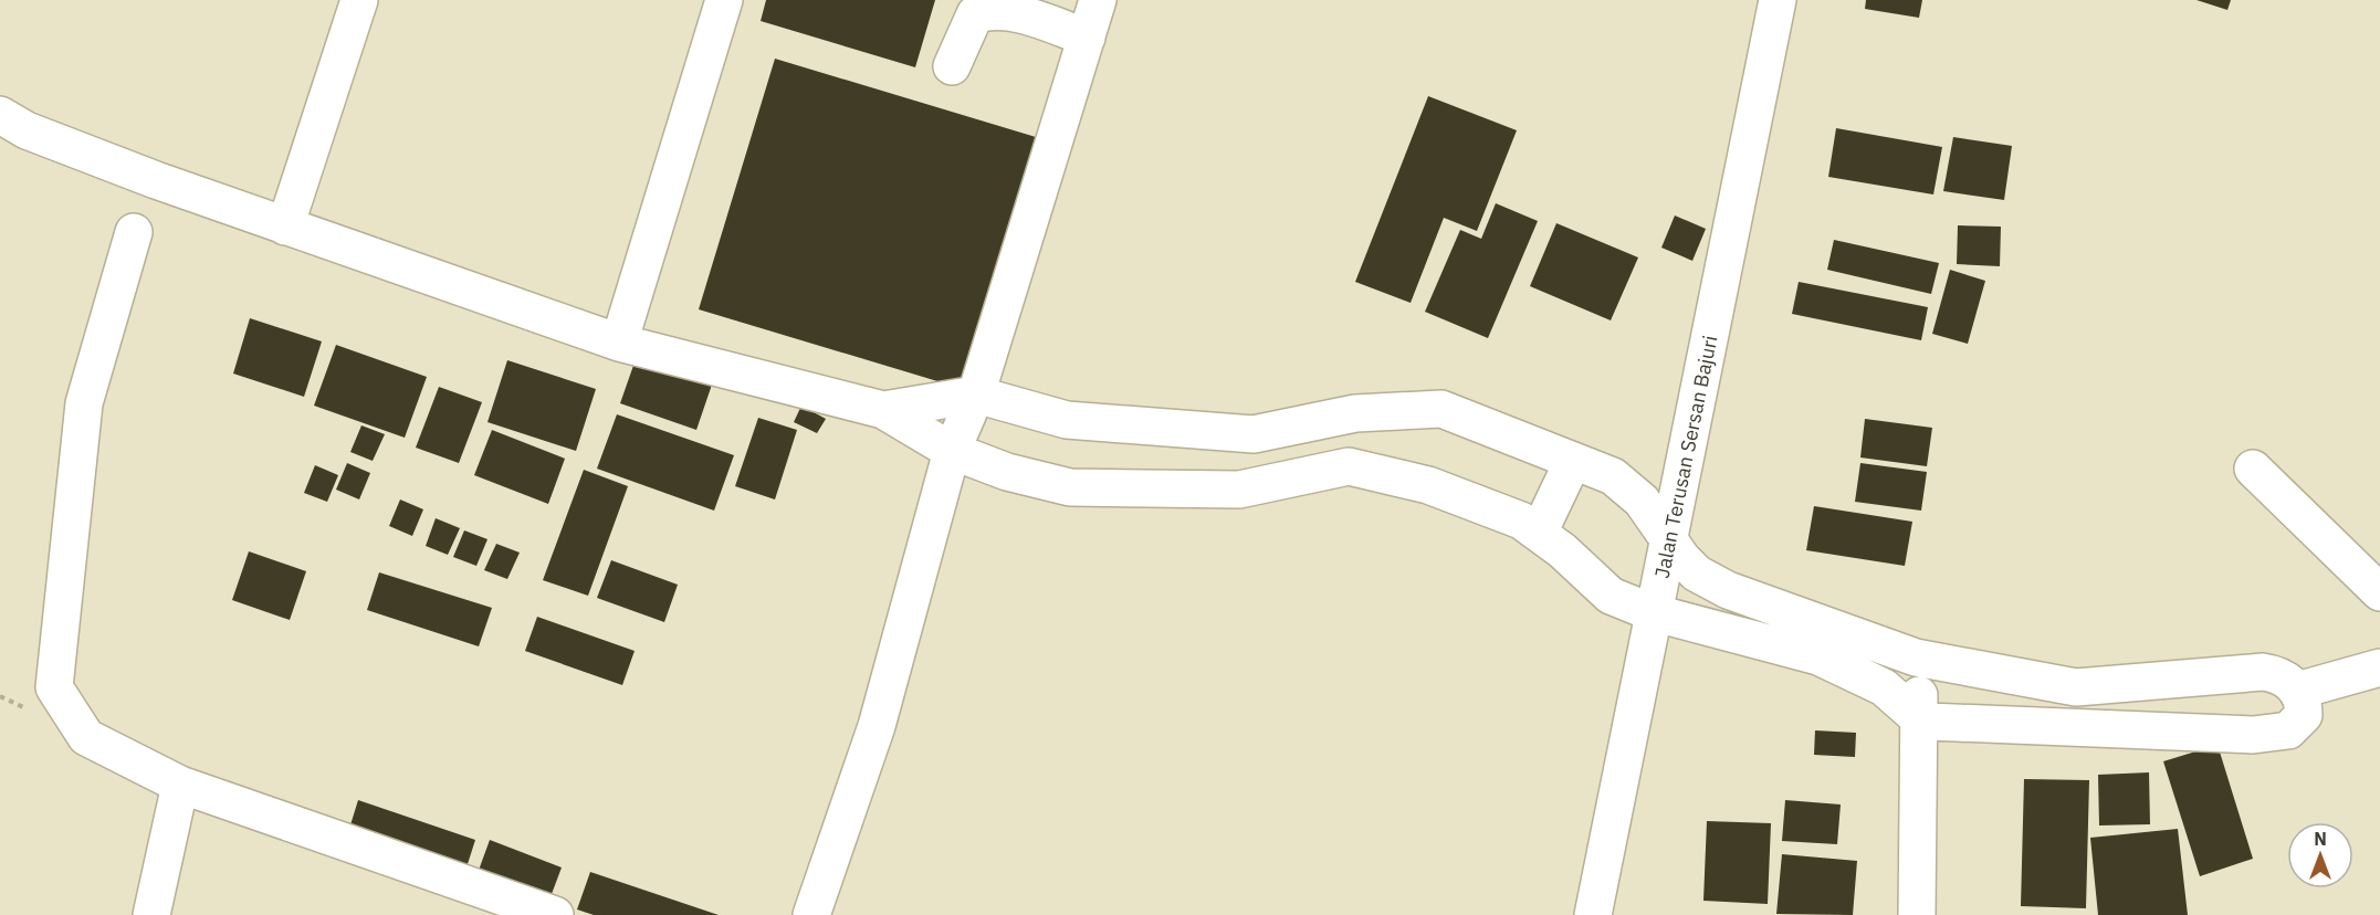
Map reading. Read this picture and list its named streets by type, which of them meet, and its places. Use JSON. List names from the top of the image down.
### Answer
{
  "streets": {
    "main road": ["Jalan Terusan Sersan Bajuri"]
  },
  "north": "top"
}
